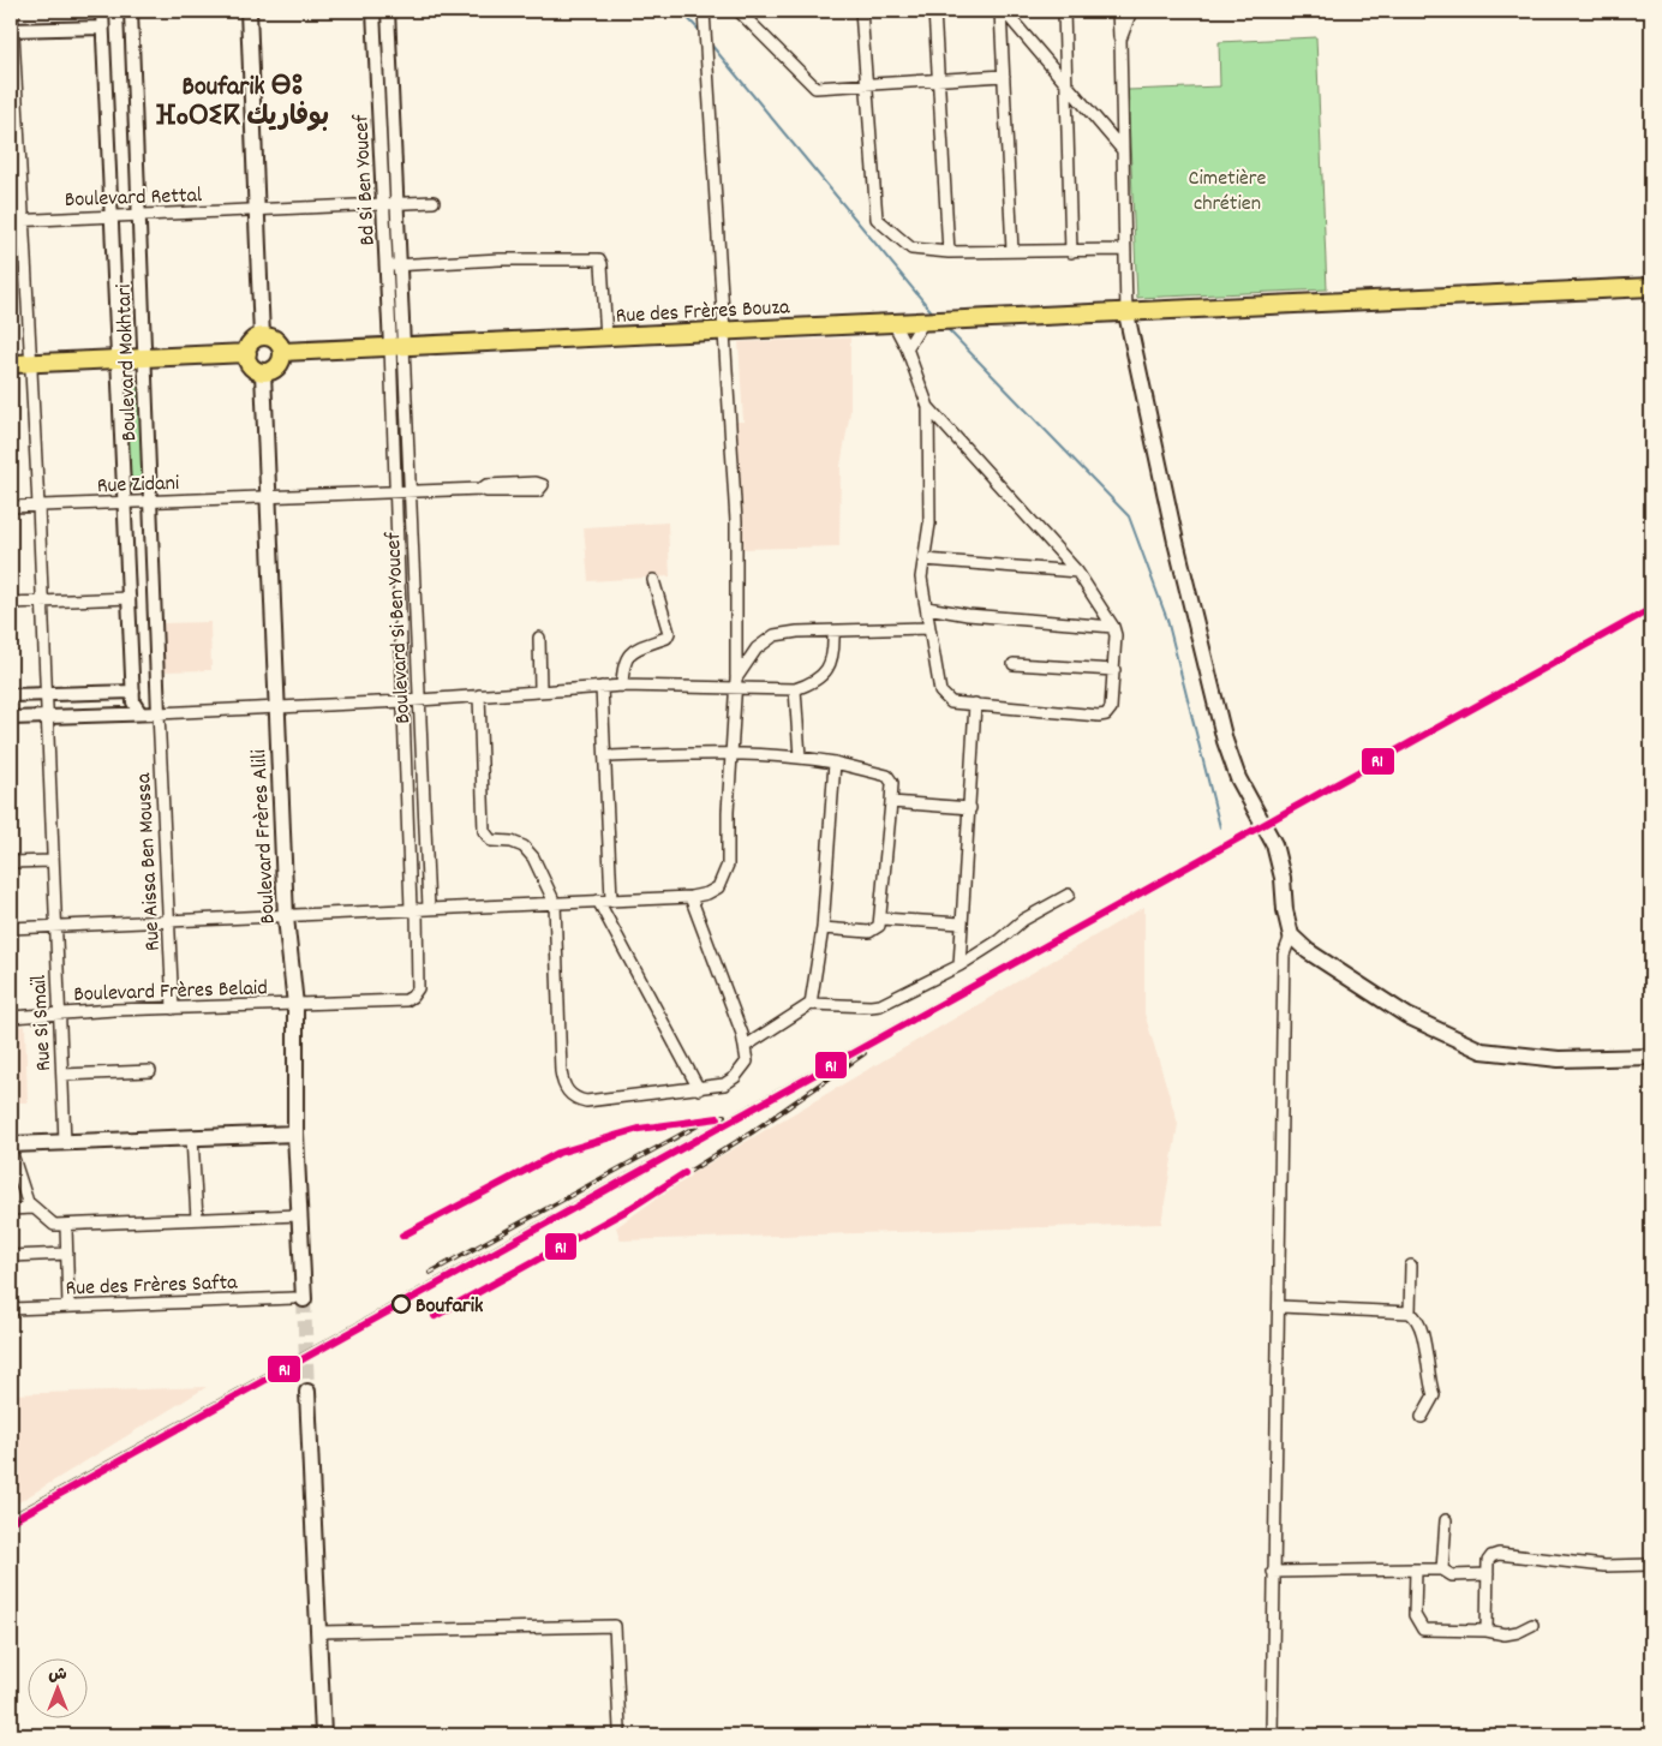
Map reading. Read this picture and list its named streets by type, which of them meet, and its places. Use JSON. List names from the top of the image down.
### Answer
{
  "streets": {
    "main road": ["Rue des Frères Bouza", "Boulevard Frères Alili"],
    "street": [
      "Bd Si Ben Youcef",
      "Boulevard Rettal",
      "Boulevard Mokhtari",
      "Rue Zidani",
      "Boulevard Si Ben Youcef",
      "Rue Aissa Ben Moussa",
      "Boulevard Frères Belaid",
      "Rue Si Smaïl",
      "Rue des Frères Safta"
    ]
  },
  "crossings": [
    ["Bd Si Ben Youcef", "Boulevard Rettal"],
    ["Bd Si Ben Youcef", "Rue des Frères Bouza"],
    ["Bd Si Ben Youcef", "Boulevard Si Ben Youcef"],
    ["Boulevard Rettal", "Boulevard Mokhtari"],
    ["Boulevard Rettal", "Rue Si Smaïl"],
    ["Rue des Frères Bouza", "Boulevard Si Ben Youcef"],
    ["Rue des Frères Bouza", "Boulevard Frères Alili"],
    ["Boulevard Mokhtari", "Rue Zidani"],
    ["Boulevard Mokhtari", "Rue Aissa Ben Moussa"],
    ["Rue Zidani", "Boulevard Si Ben Youcef"],
    ["Rue Zidani", "Boulevard Frères Alili"],
    ["Rue Zidani", "Rue Si Smaïl"],
    ["Boulevard Si Ben Youcef", "Boulevard Frères Belaid"],
    ["Boulevard Frères Alili", "Boulevard Frères Belaid"],
    ["Boulevard Frères Alili", "Rue des Frères Safta"],
    ["Rue Aissa Ben Moussa", "Boulevard Frères Belaid"],
    ["Boulevard Frères Belaid", "Rue Si Smaïl"]
  ],
  "districts": ["Boufarik ⴱⵓ ⴼⴰⵔⵉⴽ بوفاريك"],
  "parks": ["Cimetière chrétien"],
  "places": ["Boufarik"],
  "lines": ["transit line R1"],
  "north": "top"
}
